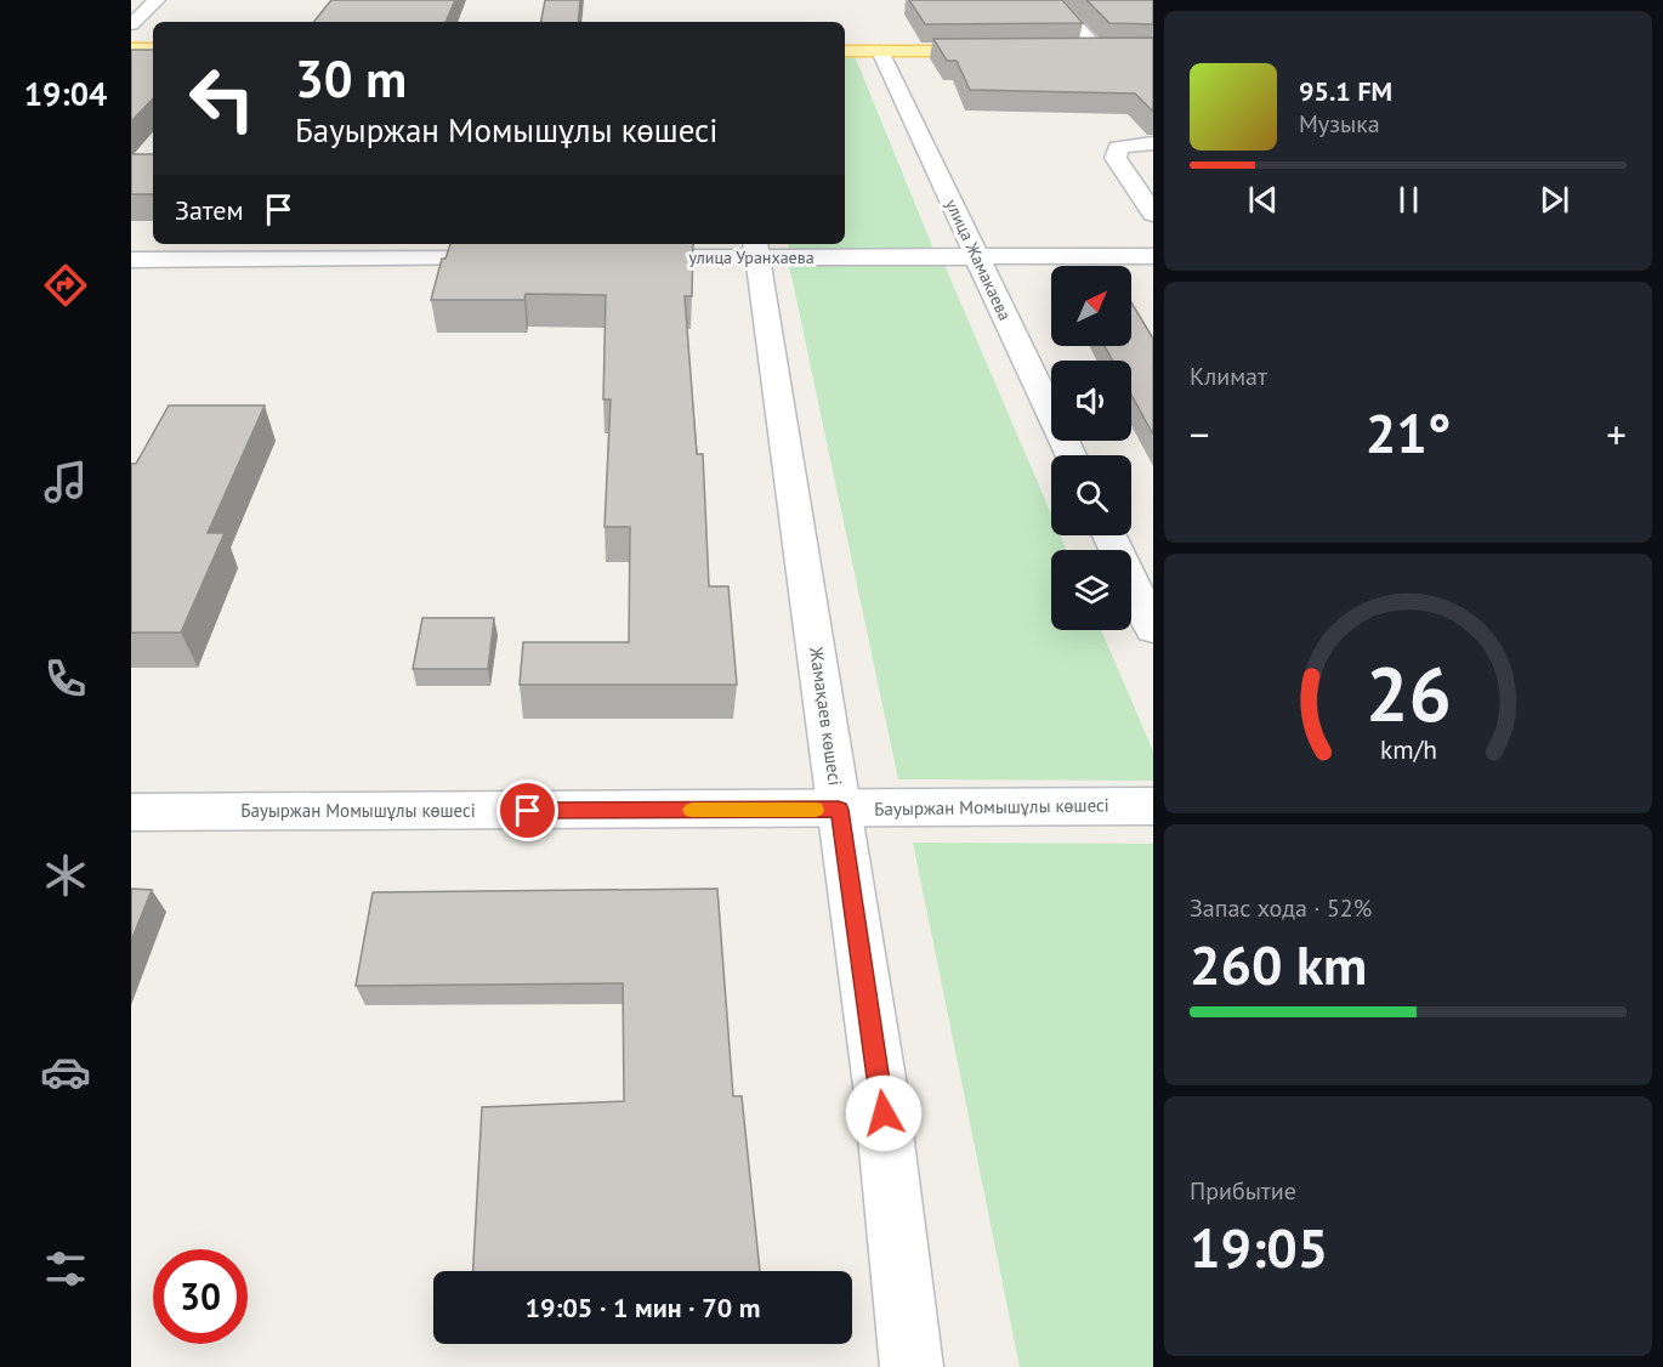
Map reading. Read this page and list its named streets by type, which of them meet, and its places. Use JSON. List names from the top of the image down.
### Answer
{
  "streets": {
    "street": [
      "улица Уранхаева",
      "улица Жамакаева",
      "Жамақаев көшесі",
      "Бауыржан Момышұлы көшесі"
    ]
  },
  "crossings": [
    ["улица Уранхаева", "улица Жамакаева"],
    ["улица Уранхаева", "Жамақаев көшесі"],
    ["Жамақаев көшесі", "Бауыржан Момышұлы көшесі"]
  ],
  "north": "top right",
  "page": {
    "tabs": "19:04",
    "turn": ["30 m", "Бауыржан Момышұлы көшесі"],
    "song": ["95.1 FM", "Музыка"],
    "then": "Затем",
    "tile": [
      "Климат",
      ["Запас хода · 52%", "260 km"],
      ["Прибытие", "19:05"]
    ],
    "heat": ["−", "21°", "+"],
    "limit": "30",
    "trip": "19:05 · 1 мин · 70 m",
    "gauge": ["26", "km/h"]
  }
}
